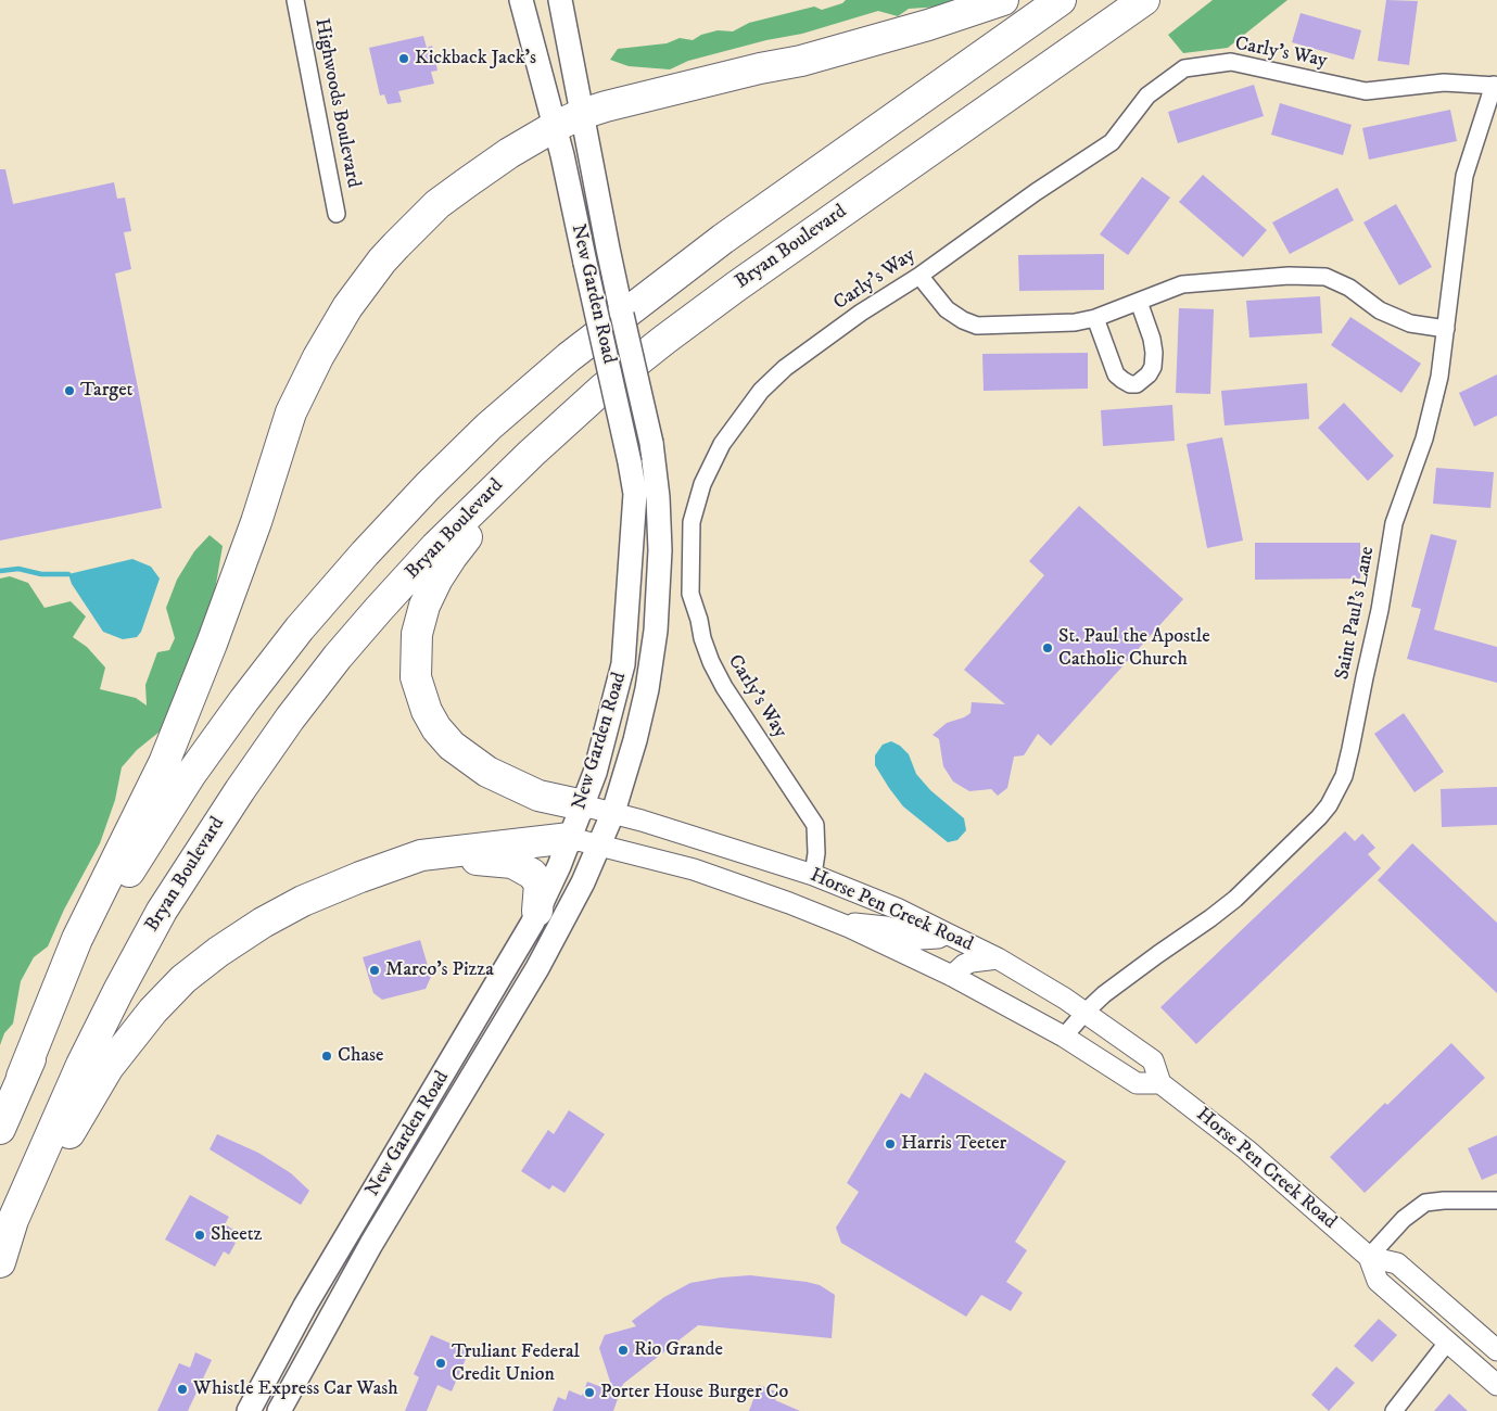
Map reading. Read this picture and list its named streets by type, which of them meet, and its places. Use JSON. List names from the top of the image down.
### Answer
{
  "streets": {
    "highway": ["Bryan Boulevard"],
    "main road": ["New Garden Road"],
    "street": [
      "Carly's Way",
      "Highwoods Boulevard",
      "Saint Paul's Lane",
      "Horse Pen Creek Road"
    ]
  },
  "crossings": [
    ["Carly's Way", "Saint Paul's Lane"],
    ["Carly's Way", "Horse Pen Creek Road"],
    ["New Garden Road", "Horse Pen Creek Road"],
    ["Saint Paul's Lane", "Horse Pen Creek Road"]
  ],
  "places": [
    "Kickback Jack's",
    "Target",
    "St. Paul the Apostle Catholic Church",
    "Marco's Pizza",
    "Chase",
    "Harris Teeter",
    "Sheetz",
    "Rio Grande",
    "Truliant Federal Credit Union",
    "Whistle Express Car Wash",
    "Porter House Burger Co"
  ]
}
